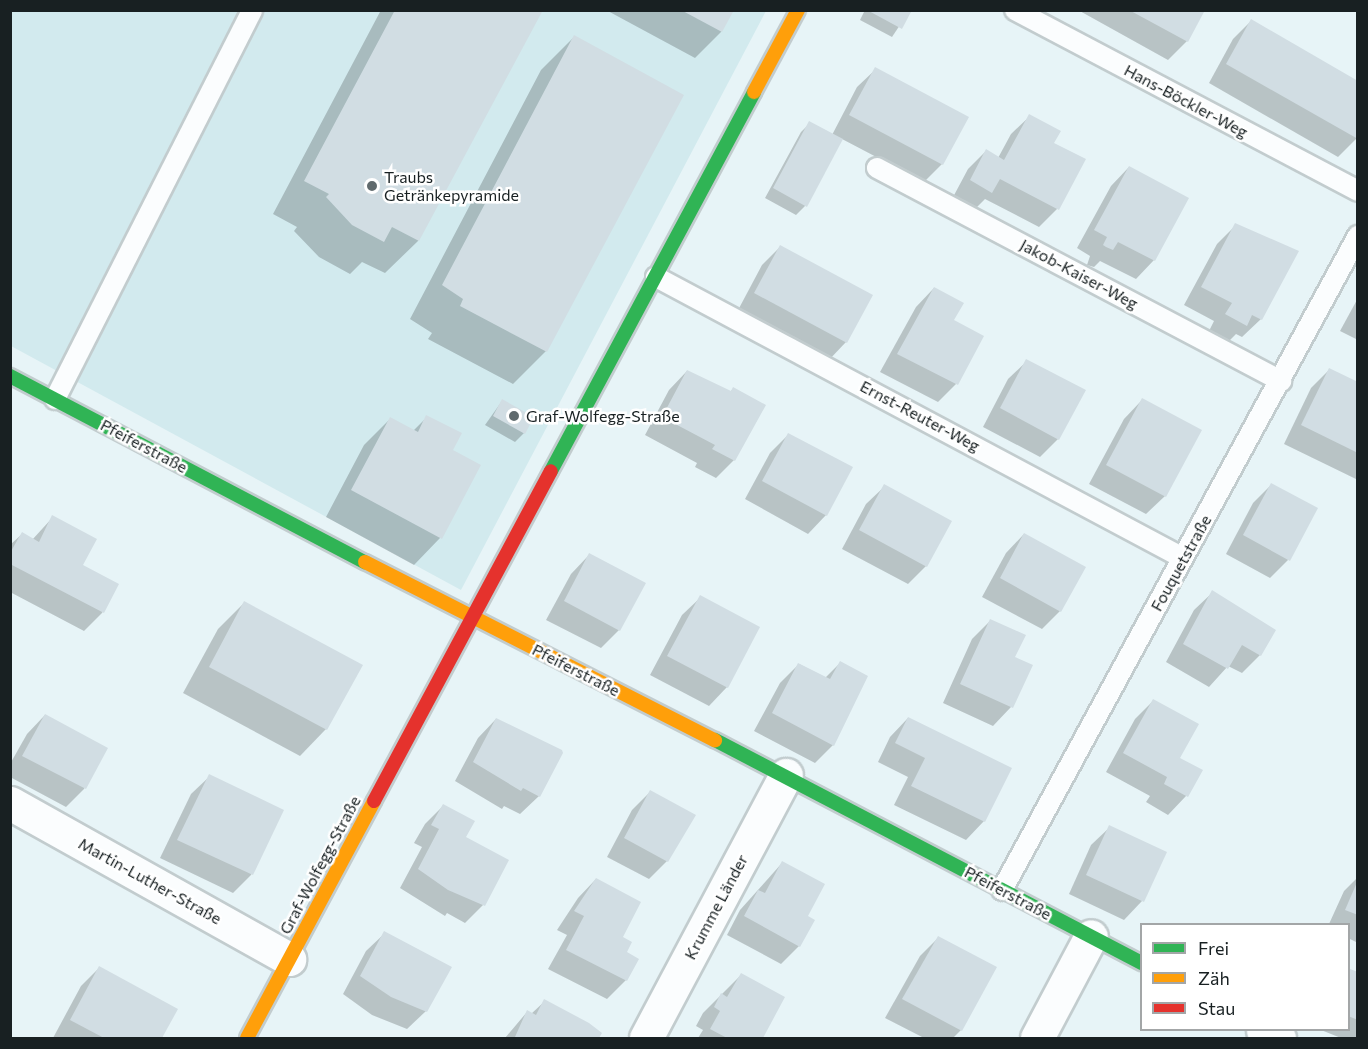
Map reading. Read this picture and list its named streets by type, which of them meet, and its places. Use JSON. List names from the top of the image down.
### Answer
{
  "streets": {
    "street": [
      "Pfeiferstraße",
      "Graf-Wolfegg-Straße",
      "Martin-Luther-Straße",
      "Krumme Länder"
    ],
    "lane": [
      "Hans-Böckler-Weg",
      "Jakob-Kaiser-Weg",
      "Ernst-Reuter-Weg",
      "Fouquetstraße"
    ]
  },
  "crossings": [
    ["Jakob-Kaiser-Weg", "Fouquetstraße"],
    ["Ernst-Reuter-Weg", "Fouquetstraße"],
    ["Ernst-Reuter-Weg", "Graf-Wolfegg-Straße"],
    ["Pfeiferstraße", "Fouquetstraße"],
    ["Pfeiferstraße", "Graf-Wolfegg-Straße"],
    ["Pfeiferstraße", "Krumme Länder"],
    ["Graf-Wolfegg-Straße", "Martin-Luther-Straße"]
  ],
  "places": ["Traubs Getränkepyramide", "Graf-Wolfegg-Straße"],
  "legend": ["Frei", "Zäh", "Stau"]
}
